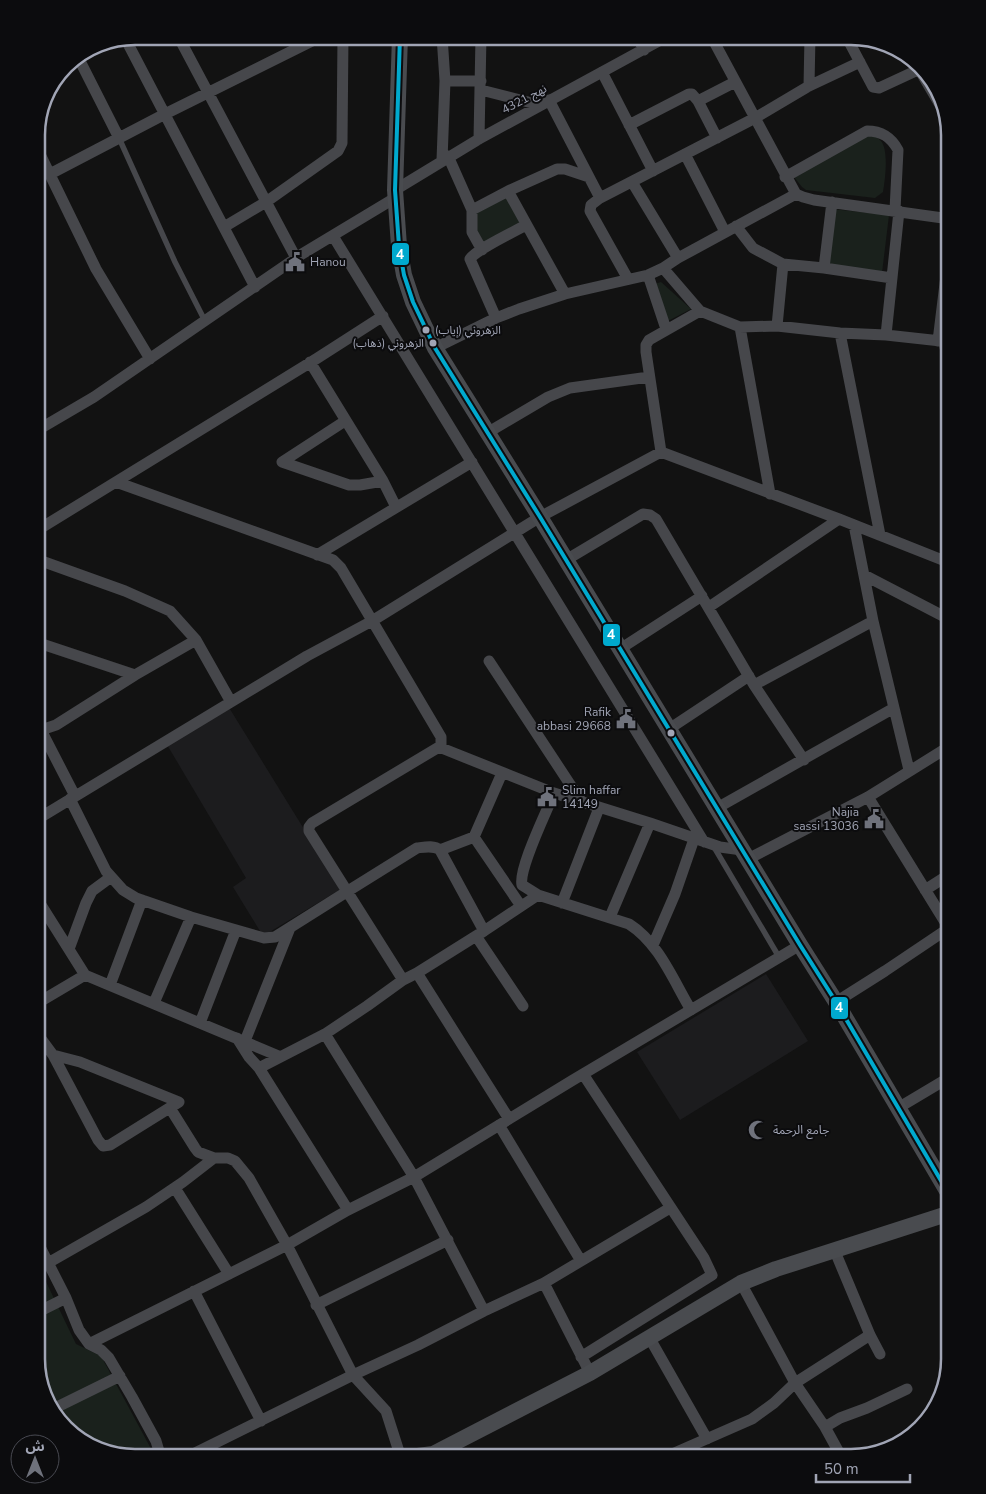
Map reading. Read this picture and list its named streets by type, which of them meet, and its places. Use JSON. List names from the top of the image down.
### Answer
{
  "streets": {
    "street": ["نهج 4321"]
  },
  "places": {
    "public building": [
      "Hanou",
      "Rafik abbasi 29668",
      "Slim haffar 14149",
      "Najia sassi 13036"
    ],
    "other": ["الزهروني (إياب)", "الزهروني (ذهاب)"],
    "mosque": ["جامع الرحمة"]
  },
  "lines": ["transit line 4"],
  "scale_bar": "50 m",
  "north": "top"
}
